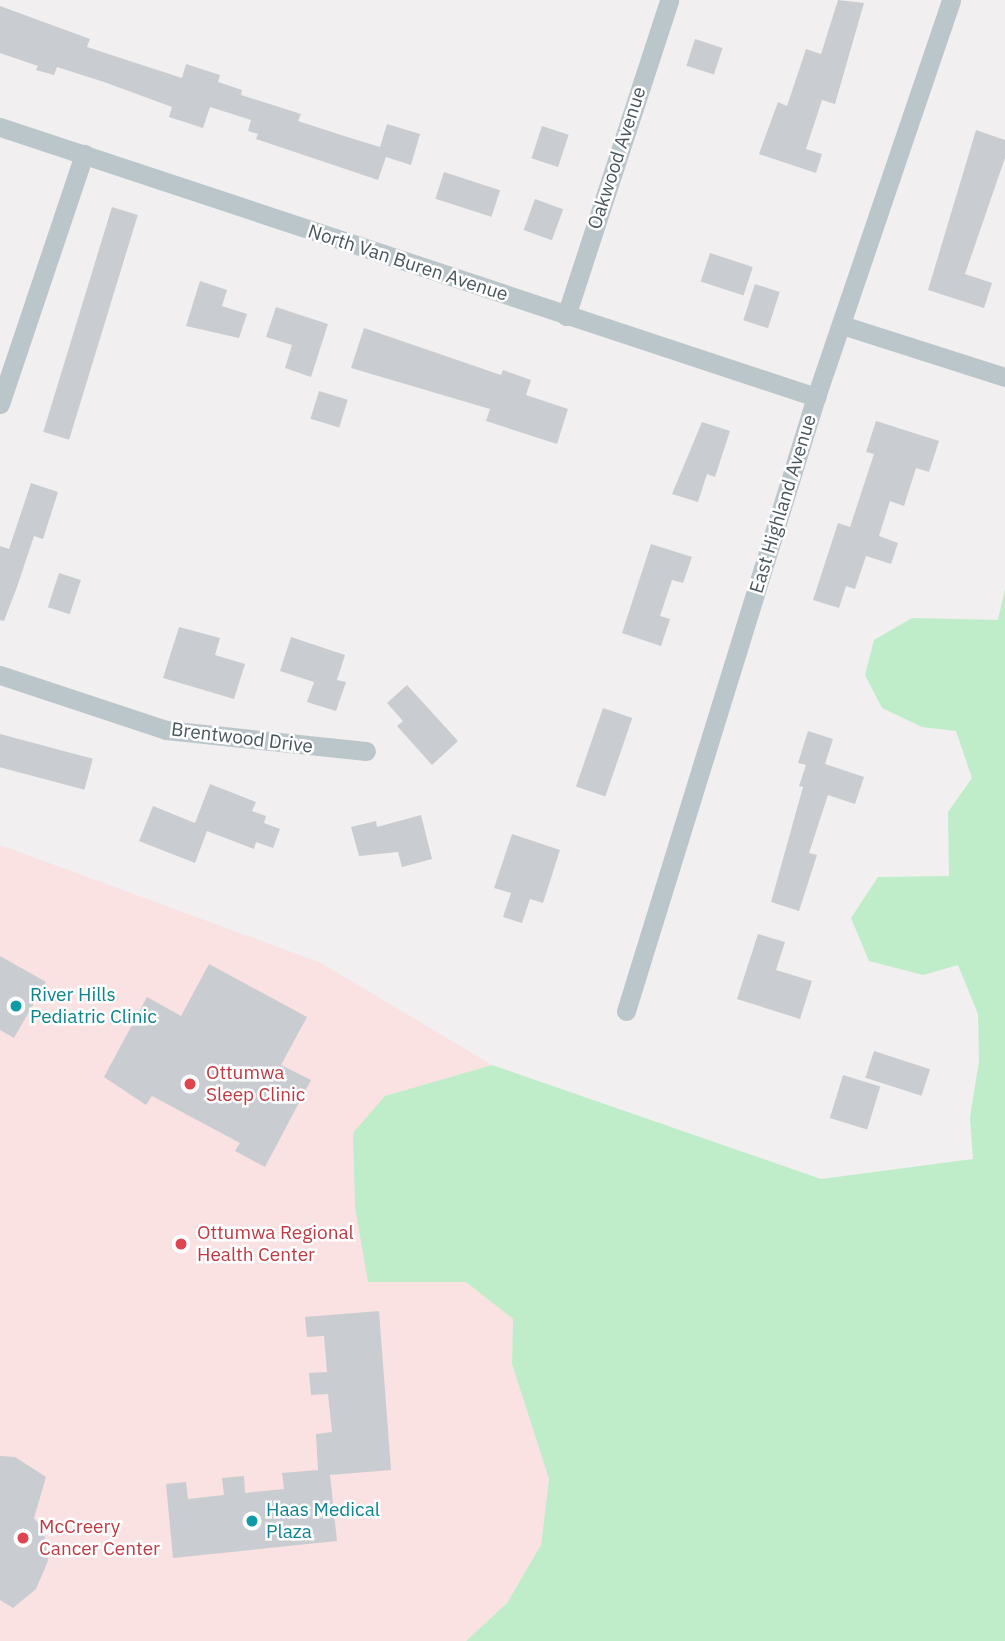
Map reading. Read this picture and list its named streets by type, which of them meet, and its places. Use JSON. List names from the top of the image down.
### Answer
{
  "streets": {
    "street": [
      "Oakwood Avenue",
      "North Van Buren Avenue",
      "East Highland Avenue",
      "Brentwood Drive"
    ]
  },
  "crossings": [
    ["Oakwood Avenue", "North Van Buren Avenue"],
    ["North Van Buren Avenue", "East Highland Avenue"]
  ],
  "places": [
    "River Hills Pediatric Clinic",
    "Ottumwa Sleep Clinic",
    "Ottumwa Regional Health Center",
    "Haas Medical Plaza",
    "McCreery Cancer Center"
  ]
}
